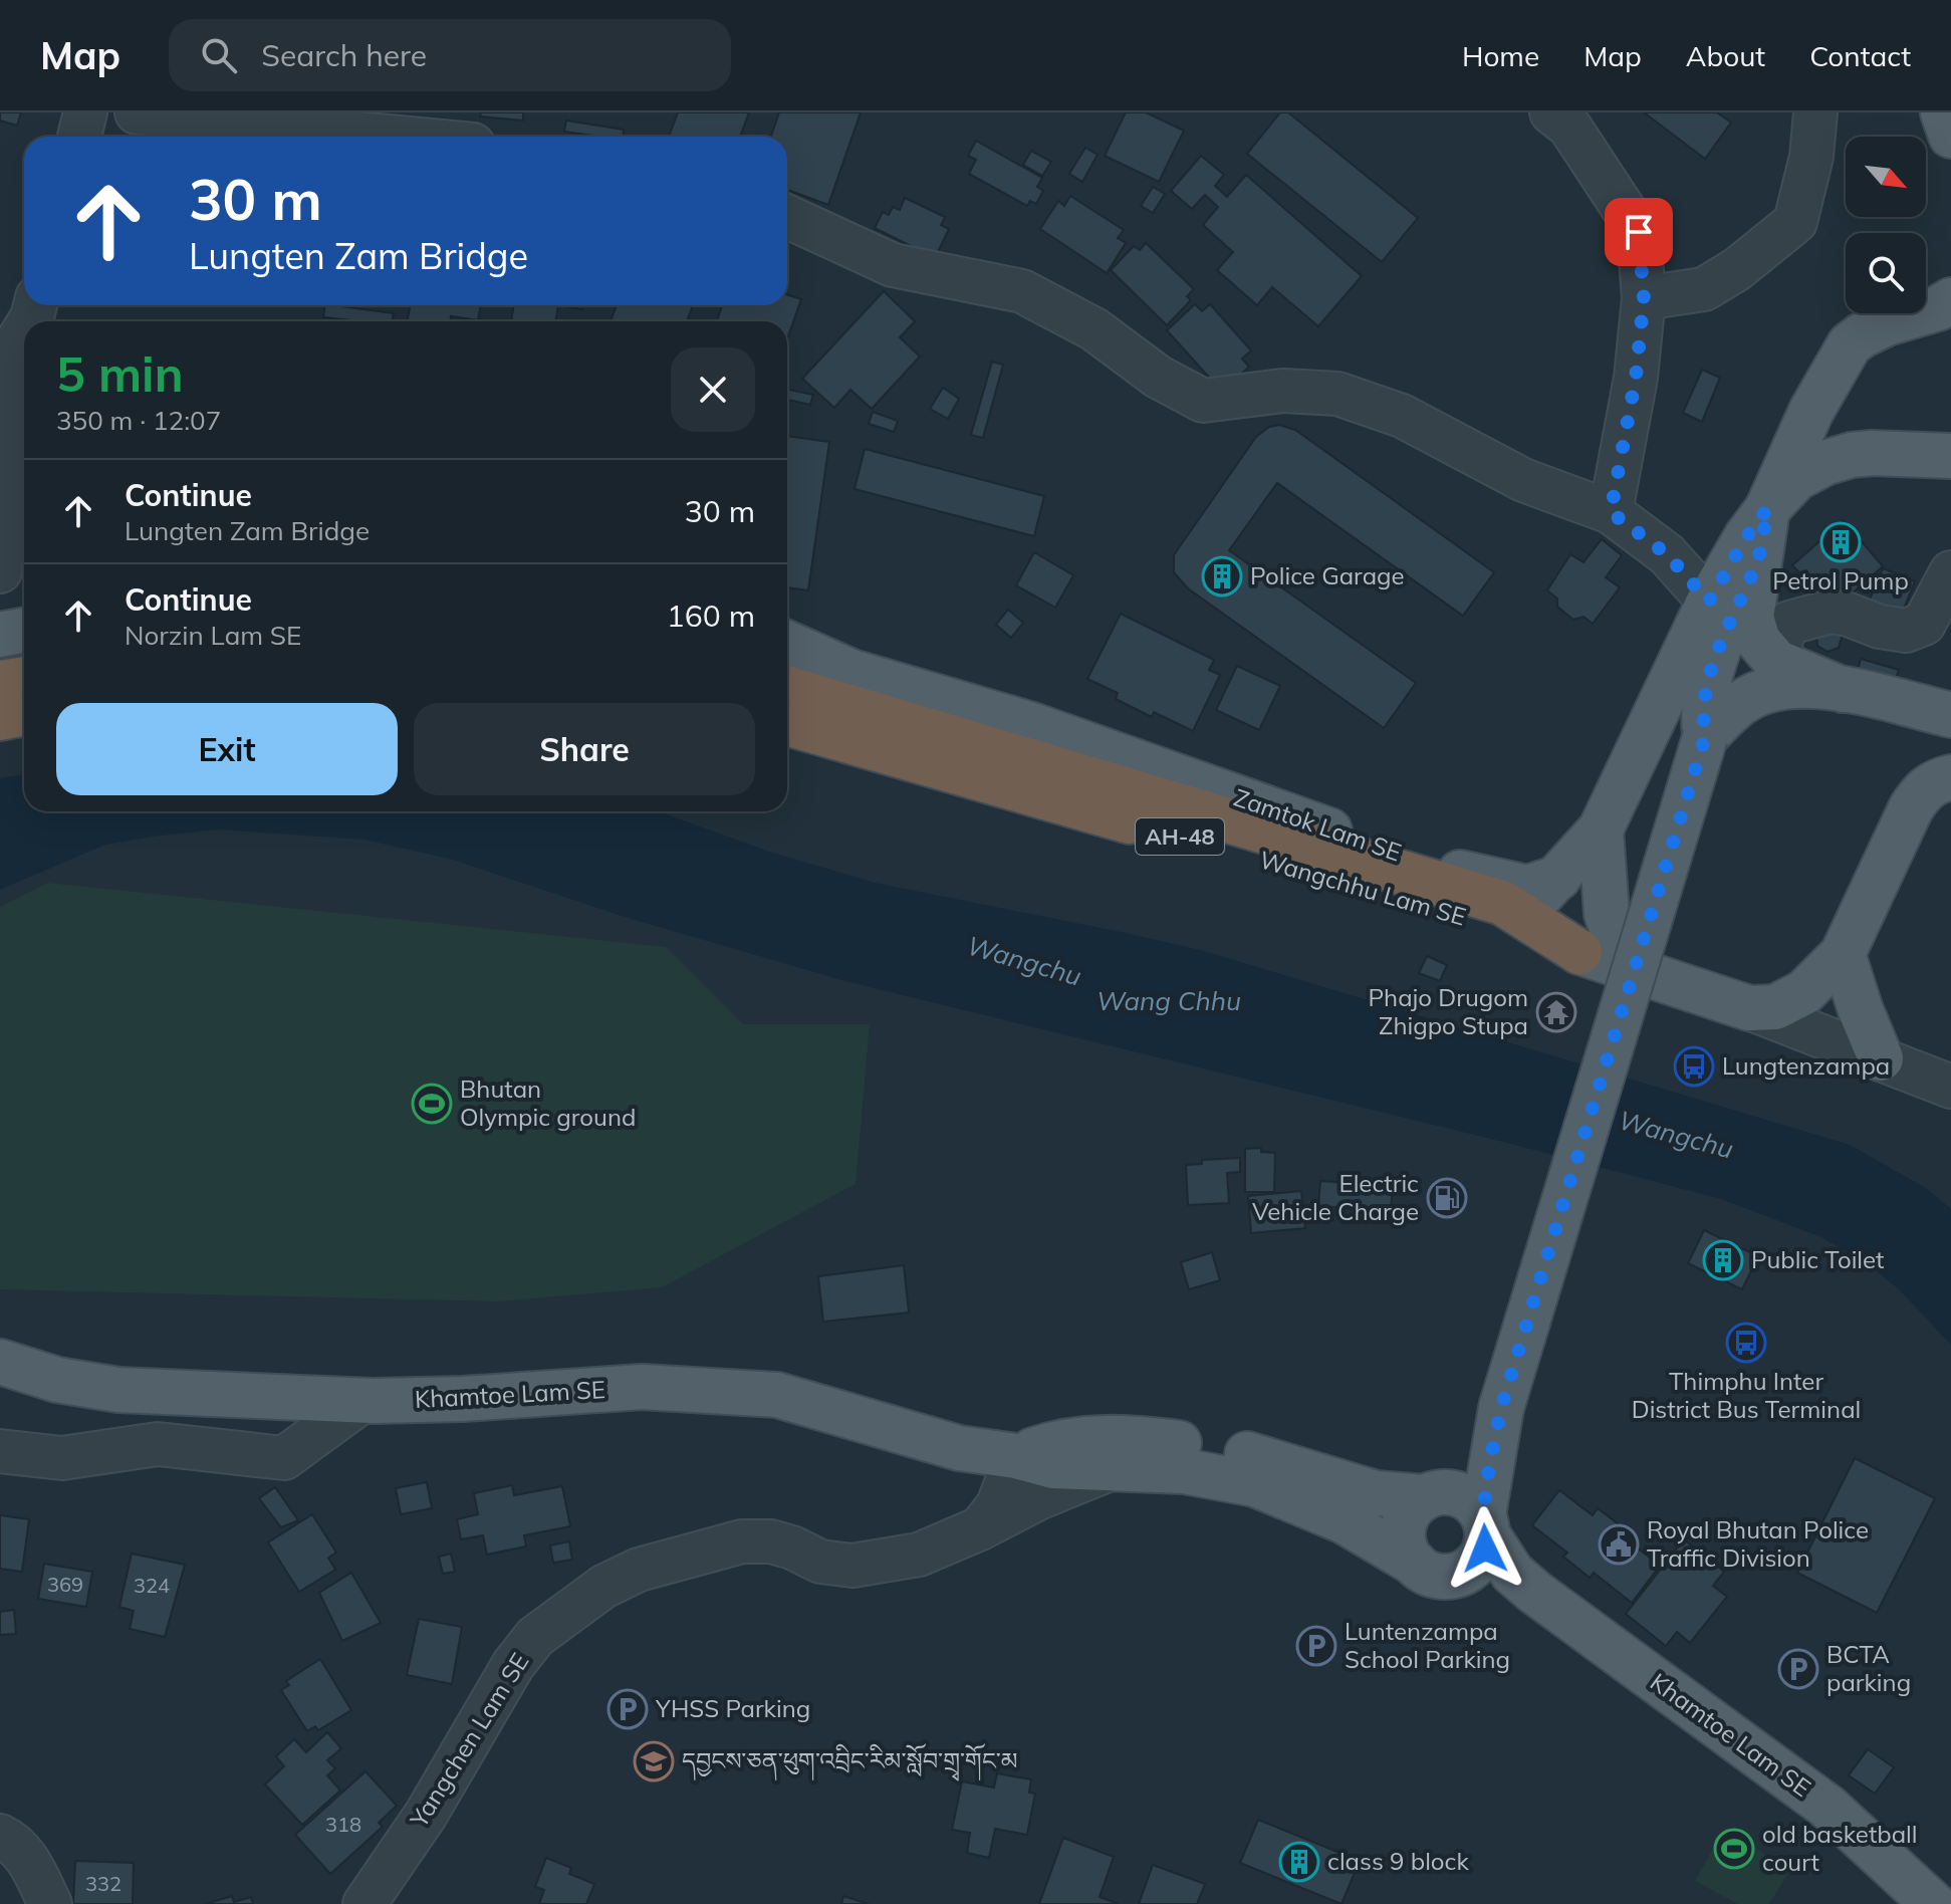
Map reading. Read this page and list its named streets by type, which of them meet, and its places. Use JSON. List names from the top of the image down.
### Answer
{
  "streets": {
    "highway": ["AH-48", "Wangchhu Lam SE"],
    "main road": ["Zamtok Lam SE", "Khamtoe Lam SE"],
    "street": ["Yangchen Lam SE"]
  },
  "crossings": [
    ["Zamtok Lam SE", "Wangchhu Lam SE"]
  ],
  "water": ["Wangchu", "Wang Chhu"],
  "places": {
    "building": [
      "Petrol Pump",
      "Police Garage",
      "Public Toilet",
      "class 9 block"
    ],
    "temple": ["Phajo Drugom Zhigpo Stupa"],
    "bus stop": ["Lungtenzampa", "Thimphu Inter District Bus Terminal"],
    "sports": ["Bhutan Olympic ground", "old basketball court"],
    "fuel station": ["Electric Vehicle Charge"],
    "public building": ["Royal Bhutan Police Traffic Division"],
    "parking": ["Luntenzampa School Parking", "BCTA parking", "YHSS Parking"],
    "school or university": ["དབྱངས་ཅན་ཕུག་འབྲིང་རིམ་སློབ་གྲྭ་གོང་མ"]
  },
  "house_numbers": [
    "369",
    "324",
    "318",
    "332"
  ],
  "north": "bottom right",
  "page": {
    "header": "Map",
    "search": "Search here",
    "nav": [
      "Home",
      "Map",
      "About",
      "Contact"
    ],
    "turn": ["30 m", "Lungten Zam Bridge"],
    "heading": ["5 min", "350 m · 12:07"],
    "list": [
      {
        "name": "Continue",
        "note": "Lungten Zam Bridge",
        "value": "30 m"
      },
      {
        "name": "Continue",
        "note": "Norzin Lam SE",
        "value": "160 m"
      }
    ],
    "buttons": ["Exit", "Share"]
  }
}
